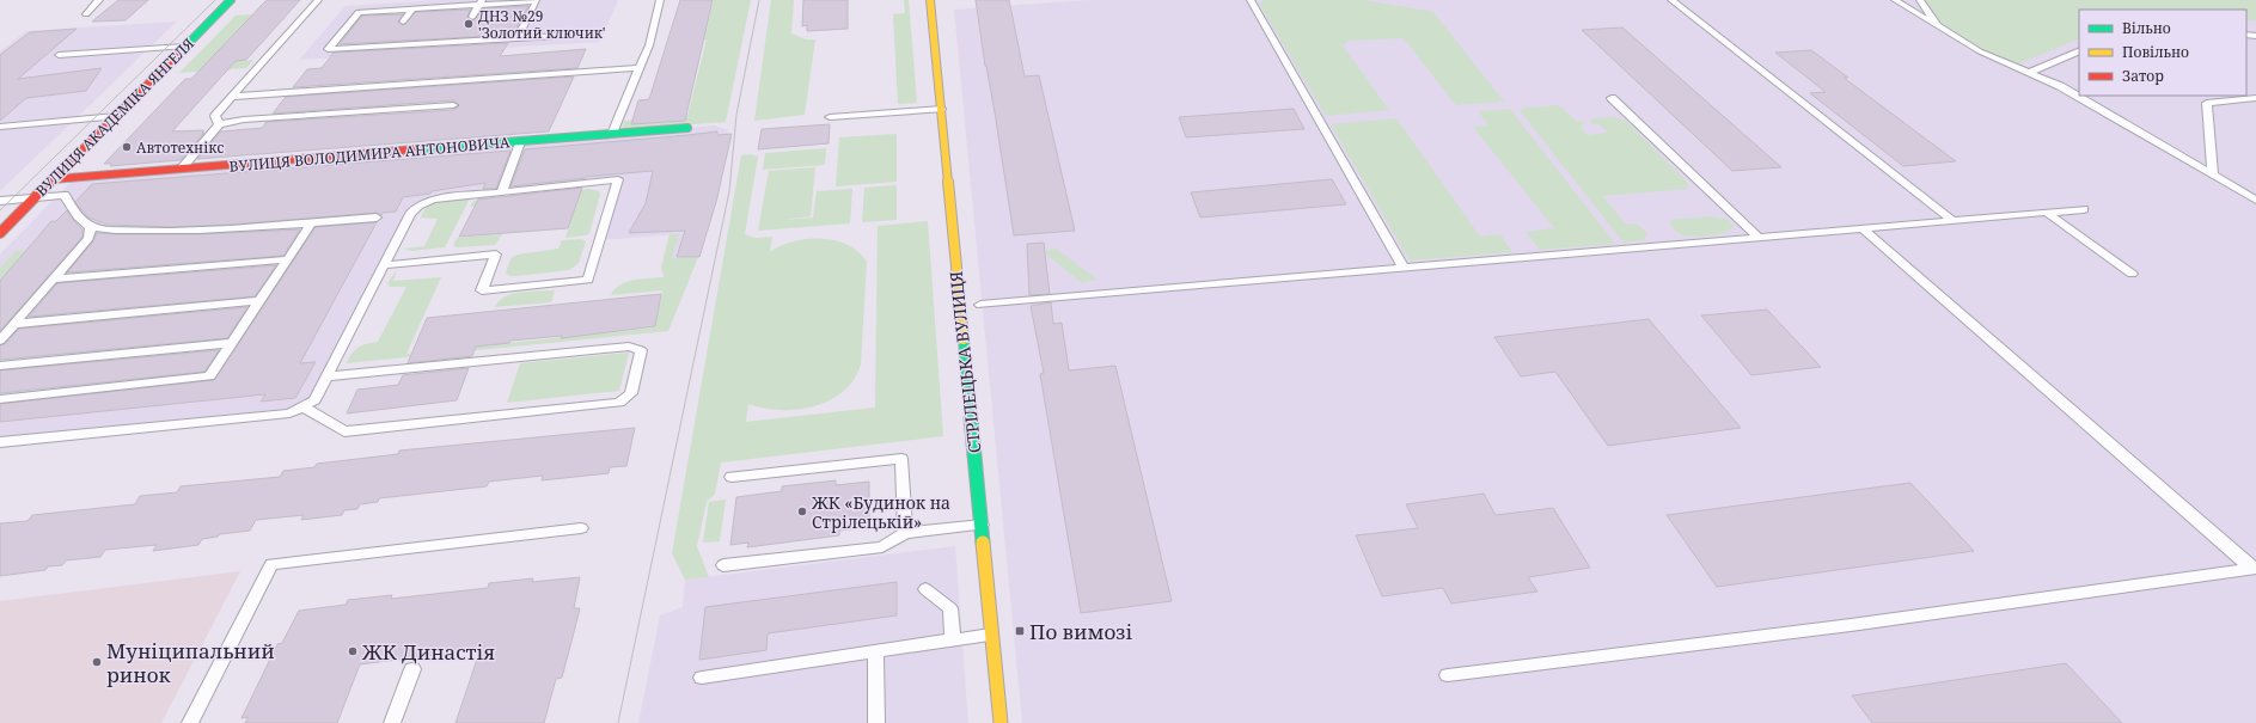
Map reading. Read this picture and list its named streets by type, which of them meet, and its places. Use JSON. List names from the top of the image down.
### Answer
{
  "streets": {
    "main road": ["ВУЛИЦЯ АКАДЕМІКА ЯНГЕЛЯ", "ВУЛИЦЯ ВОЛОДИМИРА АНТОНОВИЧА", "СТРІЛЕЦЬКА ВУЛИЦЯ"]
  },
  "crossings": [
    ["ВУЛИЦЯ АКАДЕМІКА ЯНГЕЛЯ", "ВУЛИЦЯ ВОЛОДИМИРА АНТОНОВИЧА"]
  ],
  "places": {
    "other": [
      "ДНЗ №29 'Золотий ключик'",
      "Автотехнікс",
      "ЖК «Будинок на Стрілецькій»",
      "ЖК Династія",
      "Муніципальний ринок"
    ],
    "transit": ["По вимозі"]
  },
  "legend": ["Вільно", "Повільно", "Затор"]
}
